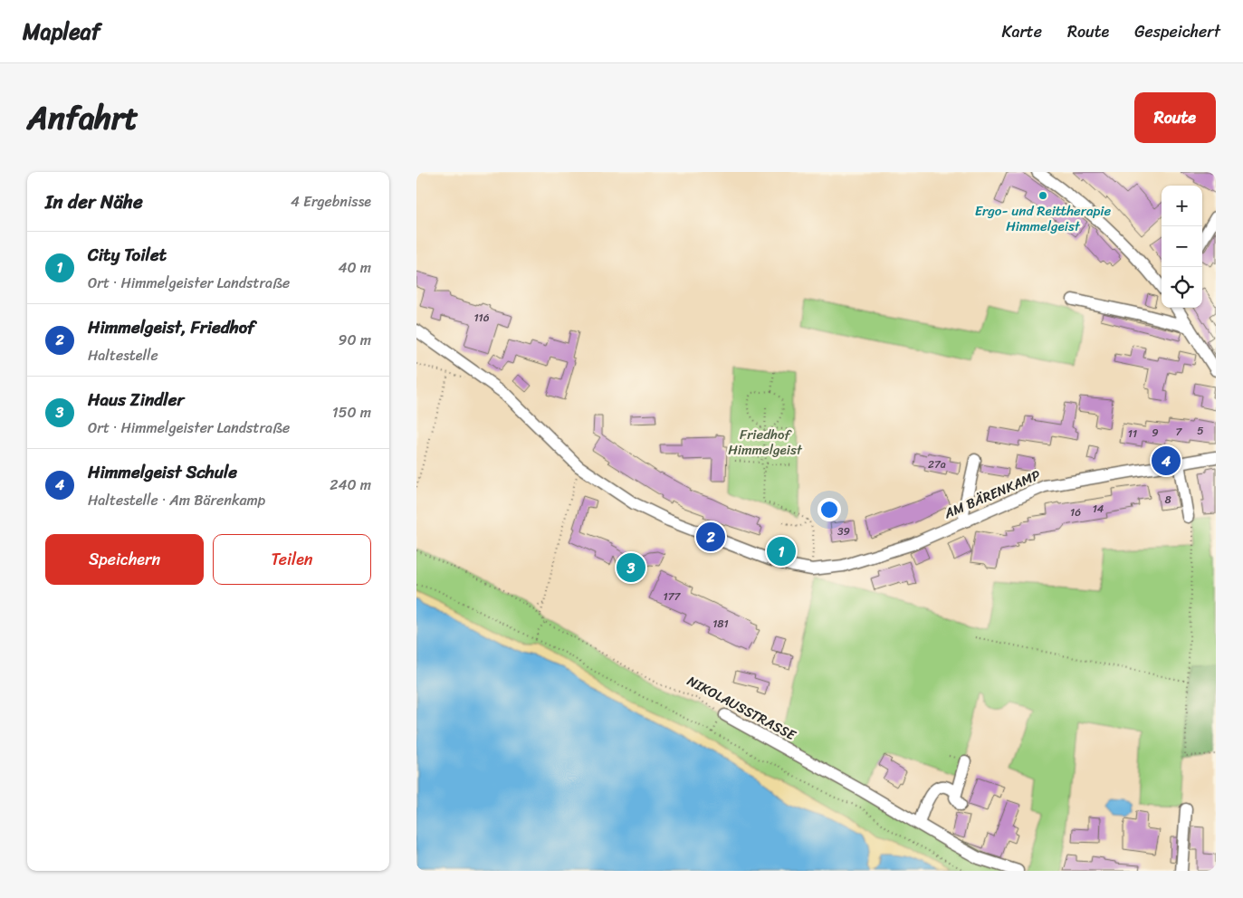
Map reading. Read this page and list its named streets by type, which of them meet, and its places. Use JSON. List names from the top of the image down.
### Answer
{
  "streets": {
    "street": ["AM BÄRENKAMP", "NIKOLAUSSTRASSE"]
  },
  "parks": ["Friedhof Himmelgeist"],
  "places": ["Ergo- und Reittherapie Himmelgeist"],
  "house_numbers": [
    "116",
    "5",
    "7",
    "9",
    "11",
    "27a",
    "8",
    "14",
    "16",
    "39",
    "177",
    "181"
  ],
  "page": {
    "header": "Mapleaf",
    "nav": ["Karte", "Route", "Gespeichert"],
    "title": "Anfahrt",
    "buttons": [
      "Route",
      ["Speichern", "Teilen"]
    ],
    "heading": ["In der Nähe", "4 Ergebnisse"],
    "map_buttons": ["+", "−"],
    "list": [
      {
        "mark": "1",
        "name": "City Toilet",
        "note": "Ort · Himmelgeister Landstraße",
        "value": "40 m"
      },
      {
        "mark": "2",
        "name": "Himmelgeist, Friedhof",
        "note": "Haltestelle",
        "value": "90 m"
      },
      {
        "mark": "3",
        "name": "Haus Zindler",
        "note": "Ort · Himmelgeister Landstraße",
        "value": "150 m"
      },
      {
        "mark": "4",
        "name": "Himmelgeist Schule",
        "note": "Haltestelle · Am Bärenkamp",
        "value": "240 m"
      }
    ],
    "pins": [
      "4",
      "2",
      "1",
      "3"
    ]
  }
}
